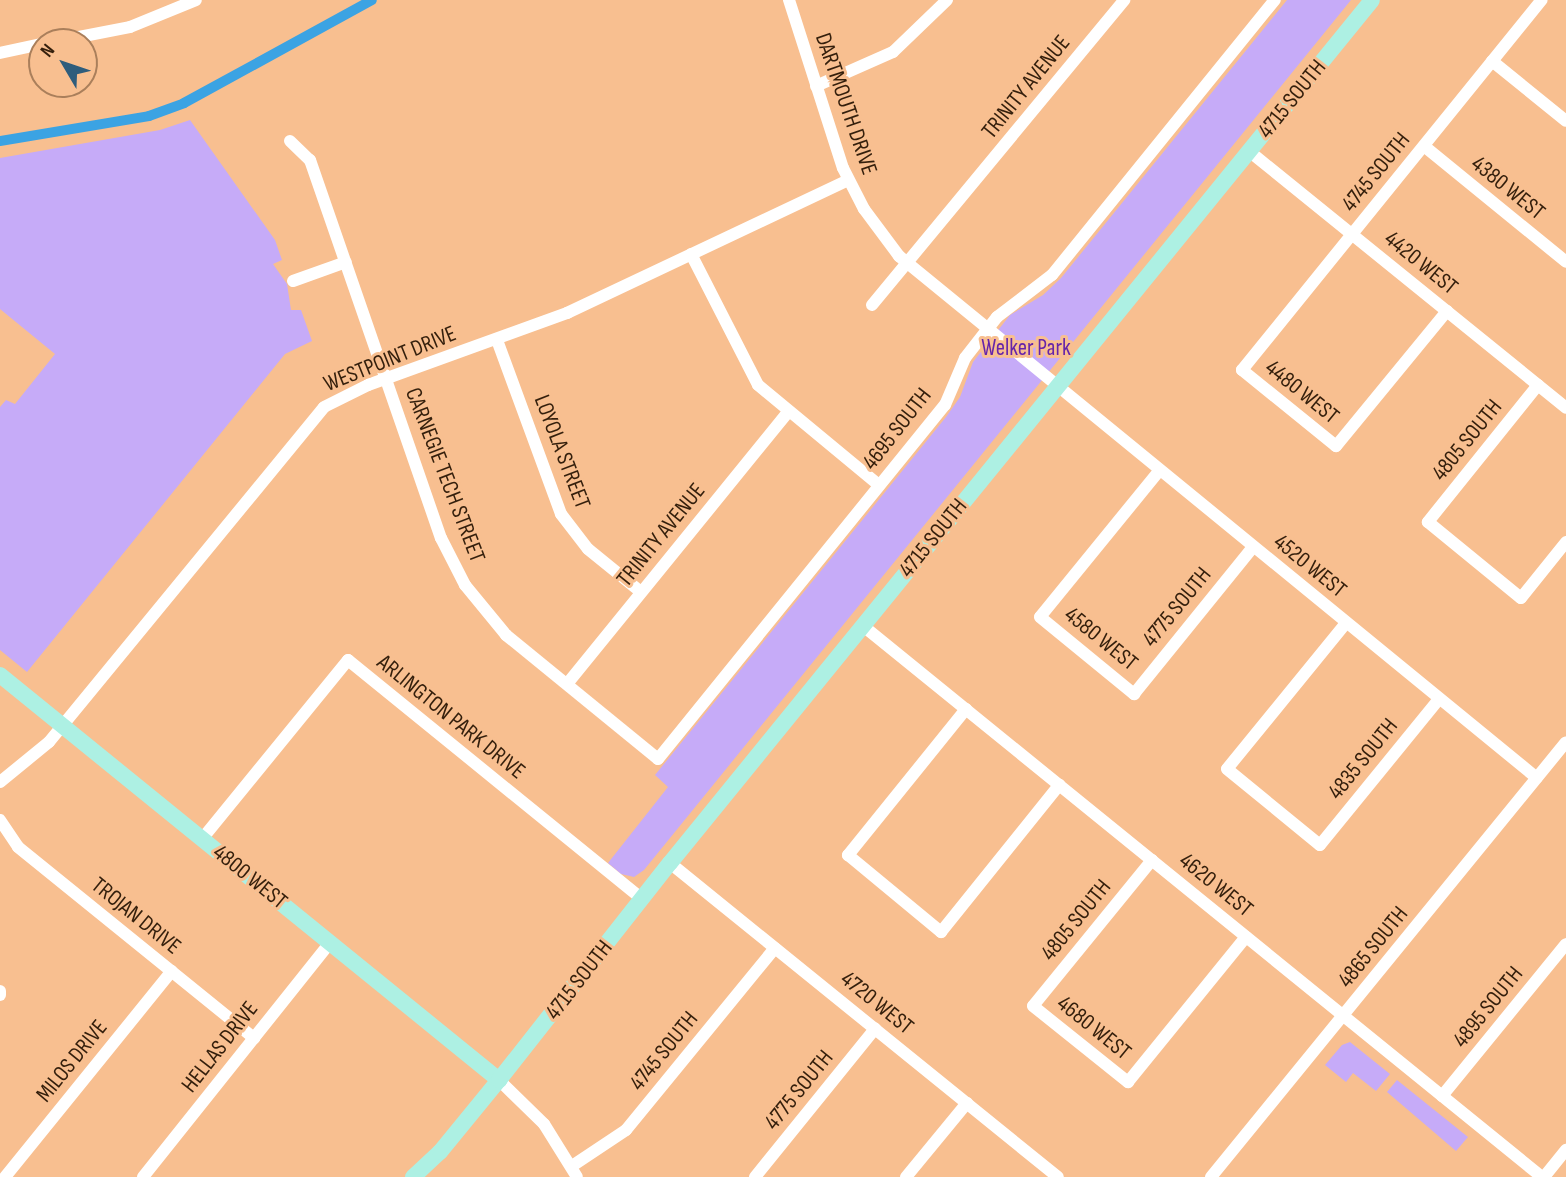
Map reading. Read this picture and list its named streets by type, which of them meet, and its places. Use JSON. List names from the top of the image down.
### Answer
{
  "streets": {
    "main road": ["4715 SOUTH", "4800 WEST"],
    "street": [
      "TRINITY AVENUE",
      "DARTMOUTH DRIVE",
      "4745 SOUTH",
      "4380 WEST",
      "4420 WEST",
      "WESTPOINT DRIVE",
      "4480 WEST",
      "4695 SOUTH",
      "4805 SOUTH",
      "LOYOLA STREET",
      "CARNEGIE TECH STREET",
      "4520 WEST",
      "4775 SOUTH",
      "4580 WEST",
      "ARLINGTON PARK DRIVE",
      "4835 SOUTH",
      "4620 WEST",
      "TROJAN DRIVE",
      "4865 SOUTH",
      "4720 WEST",
      "4895 SOUTH",
      "4680 WEST",
      "HELLAS DRIVE",
      "MILOS DRIVE"
    ]
  },
  "crossings": [
    ["TRINITY AVENUE", "DARTMOUTH DRIVE"],
    ["TRINITY AVENUE", "LOYOLA STREET"],
    ["TRINITY AVENUE", "CARNEGIE TECH STREET"],
    ["4715 SOUTH", "DARTMOUTH DRIVE"],
    ["4715 SOUTH", "4420 WEST"],
    ["4715 SOUTH", "4520 WEST"],
    ["4715 SOUTH", "ARLINGTON PARK DRIVE"],
    ["4715 SOUTH", "4800 WEST"],
    ["4715 SOUTH", "4620 WEST"],
    ["4715 SOUTH", "4720 WEST"],
    ["DARTMOUTH DRIVE", "WESTPOINT DRIVE"],
    ["DARTMOUTH DRIVE", "4695 SOUTH"],
    ["DARTMOUTH DRIVE", "4520 WEST"],
    ["4745 SOUTH", "4380 WEST"],
    ["4745 SOUTH", "4420 WEST"],
    ["4745 SOUTH", "4480 WEST"],
    ["4745 SOUTH", "4720 WEST"],
    ["4420 WEST", "4480 WEST"],
    ["4420 WEST", "4805 SOUTH"],
    ["WESTPOINT DRIVE", "LOYOLA STREET"],
    ["WESTPOINT DRIVE", "CARNEGIE TECH STREET"],
    ["WESTPOINT DRIVE", "4800 WEST"],
    ["4695 SOUTH", "CARNEGIE TECH STREET"],
    ["4805 SOUTH", "4620 WEST"],
    ["4805 SOUTH", "4680 WEST"],
    ["4520 WEST", "4775 SOUTH"],
    ["4520 WEST", "4580 WEST"],
    ["4520 WEST", "4835 SOUTH"],
    ["4520 WEST", "4865 SOUTH"],
    ["4775 SOUTH", "4580 WEST"],
    ["4775 SOUTH", "4720 WEST"],
    ["ARLINGTON PARK DRIVE", "4800 WEST"],
    ["4800 WEST", "HELLAS DRIVE"],
    ["4620 WEST", "4865 SOUTH"],
    ["4620 WEST", "4895 SOUTH"],
    ["4620 WEST", "4680 WEST"],
    ["TROJAN DRIVE", "HELLAS DRIVE"],
    ["TROJAN DRIVE", "MILOS DRIVE"]
  ],
  "parks": ["Welker Park"],
  "north": "top left"
}
